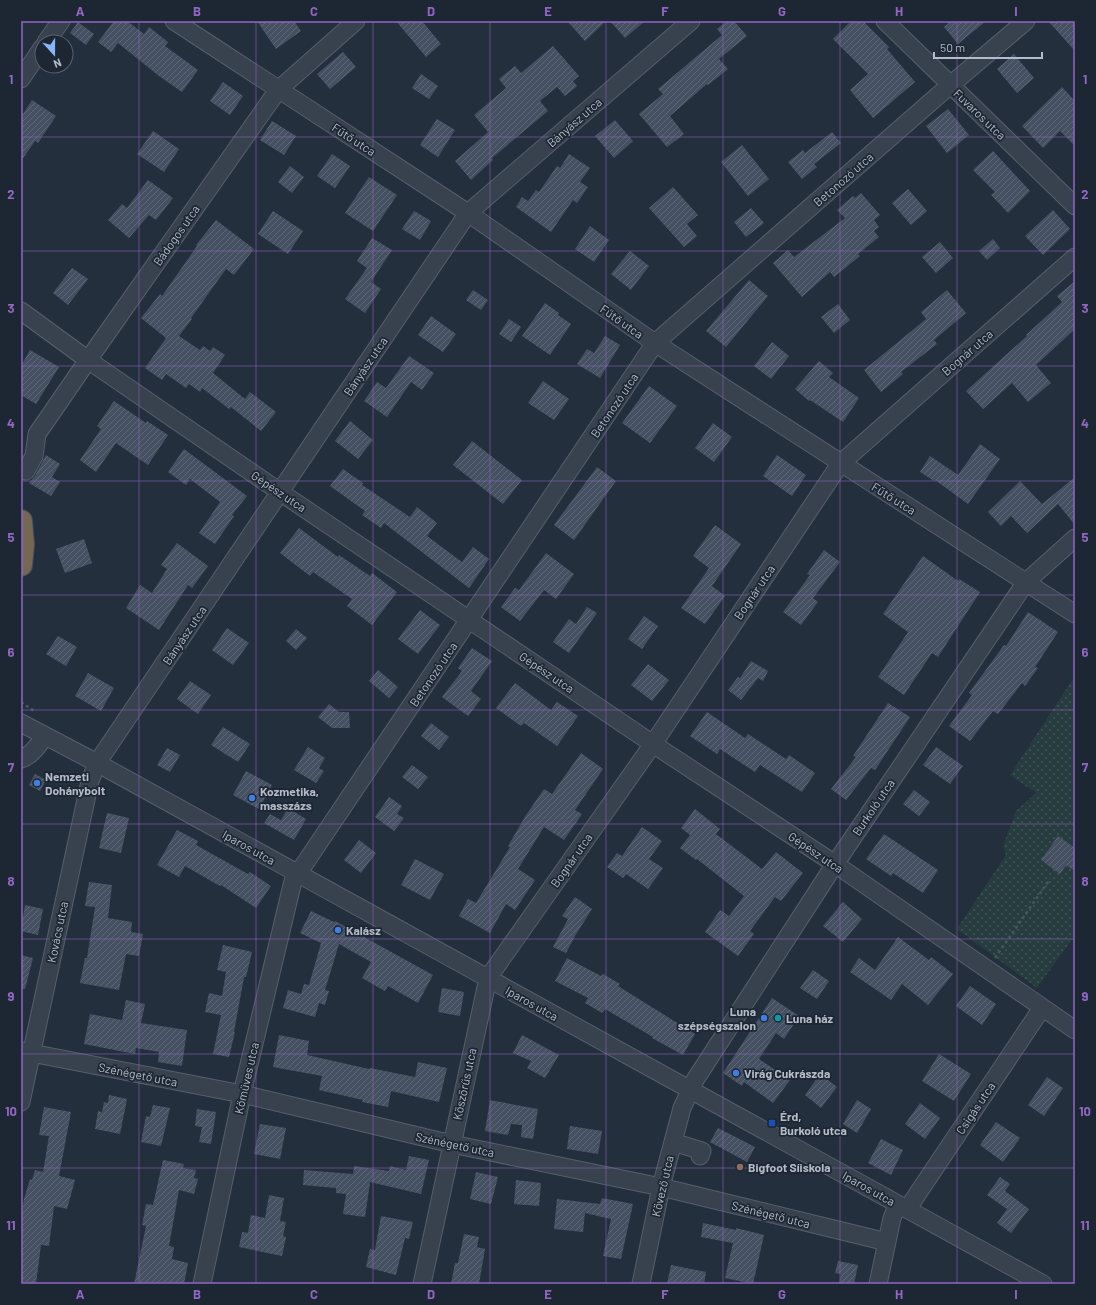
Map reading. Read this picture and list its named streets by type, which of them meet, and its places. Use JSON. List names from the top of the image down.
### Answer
{
  "streets": {
    "street": [
      "Fuvaros utca",
      "Bányász utca",
      "Fűtő utca",
      "Betonozó utca",
      "Bádogos utca",
      "Bognár utca",
      "Gépész utca",
      "Burkoló utca",
      "Iparos utca",
      "Kovács utca",
      "Szénégető utca",
      "Kőműves utca",
      "Köszörűs utca",
      "Csigás utca",
      "Kövező utca"
    ]
  },
  "crossings": [
    ["Fuvaros utca", "Betonozó utca"],
    ["Bányász utca", "Fűtő utca"],
    ["Bányász utca", "Gépész utca"],
    ["Bányász utca", "Iparos utca"],
    ["Bányász utca", "Kovács utca"],
    ["Fűtő utca", "Betonozó utca"],
    ["Fűtő utca", "Bádogos utca"],
    ["Fűtő utca", "Bognár utca"],
    ["Fűtő utca", "Burkoló utca"],
    ["Betonozó utca", "Gépész utca"],
    ["Betonozó utca", "Iparos utca"],
    ["Betonozó utca", "Kőműves utca"],
    ["Bádogos utca", "Gépész utca"],
    ["Bognár utca", "Gépész utca"],
    ["Bognár utca", "Iparos utca"],
    ["Bognár utca", "Köszörűs utca"],
    ["Gépész utca", "Burkoló utca"],
    ["Gépész utca", "Csigás utca"],
    ["Burkoló utca", "Iparos utca"],
    ["Burkoló utca", "Kövező utca"],
    ["Iparos utca", "Kovács utca"],
    ["Iparos utca", "Kőműves utca"],
    ["Iparos utca", "Köszörűs utca"],
    ["Iparos utca", "Csigás utca"],
    ["Iparos utca", "Kövező utca"],
    ["Kovács utca", "Szénégető utca"],
    ["Szénégető utca", "Kőműves utca"],
    ["Szénégető utca", "Köszörűs utca"],
    ["Szénégető utca", "Csigás utca"],
    ["Szénégető utca", "Kövező utca"]
  ],
  "places": {
    "other": [
      "Nemzeti Dohánybolt",
      "Kozmetika, masszázs",
      "Kalász",
      "Luna szépségszalon",
      "Luna ház",
      "Virág Cukrászda",
      "Bigfoot Síiskola"
    ],
    "transit": ["Érd, Burkoló utca"]
  },
  "scale_bar": "50 m",
  "north": "bottom",
  "grid": {
    "columns": [
      "A",
      "B",
      "C",
      "D",
      "E",
      "F",
      "G",
      "H",
      "I"
    ],
    "rows": [
      "1",
      "2",
      "3",
      "4",
      "5",
      "6",
      "7",
      "8",
      "9",
      "10",
      "11"
    ]
  }
}
